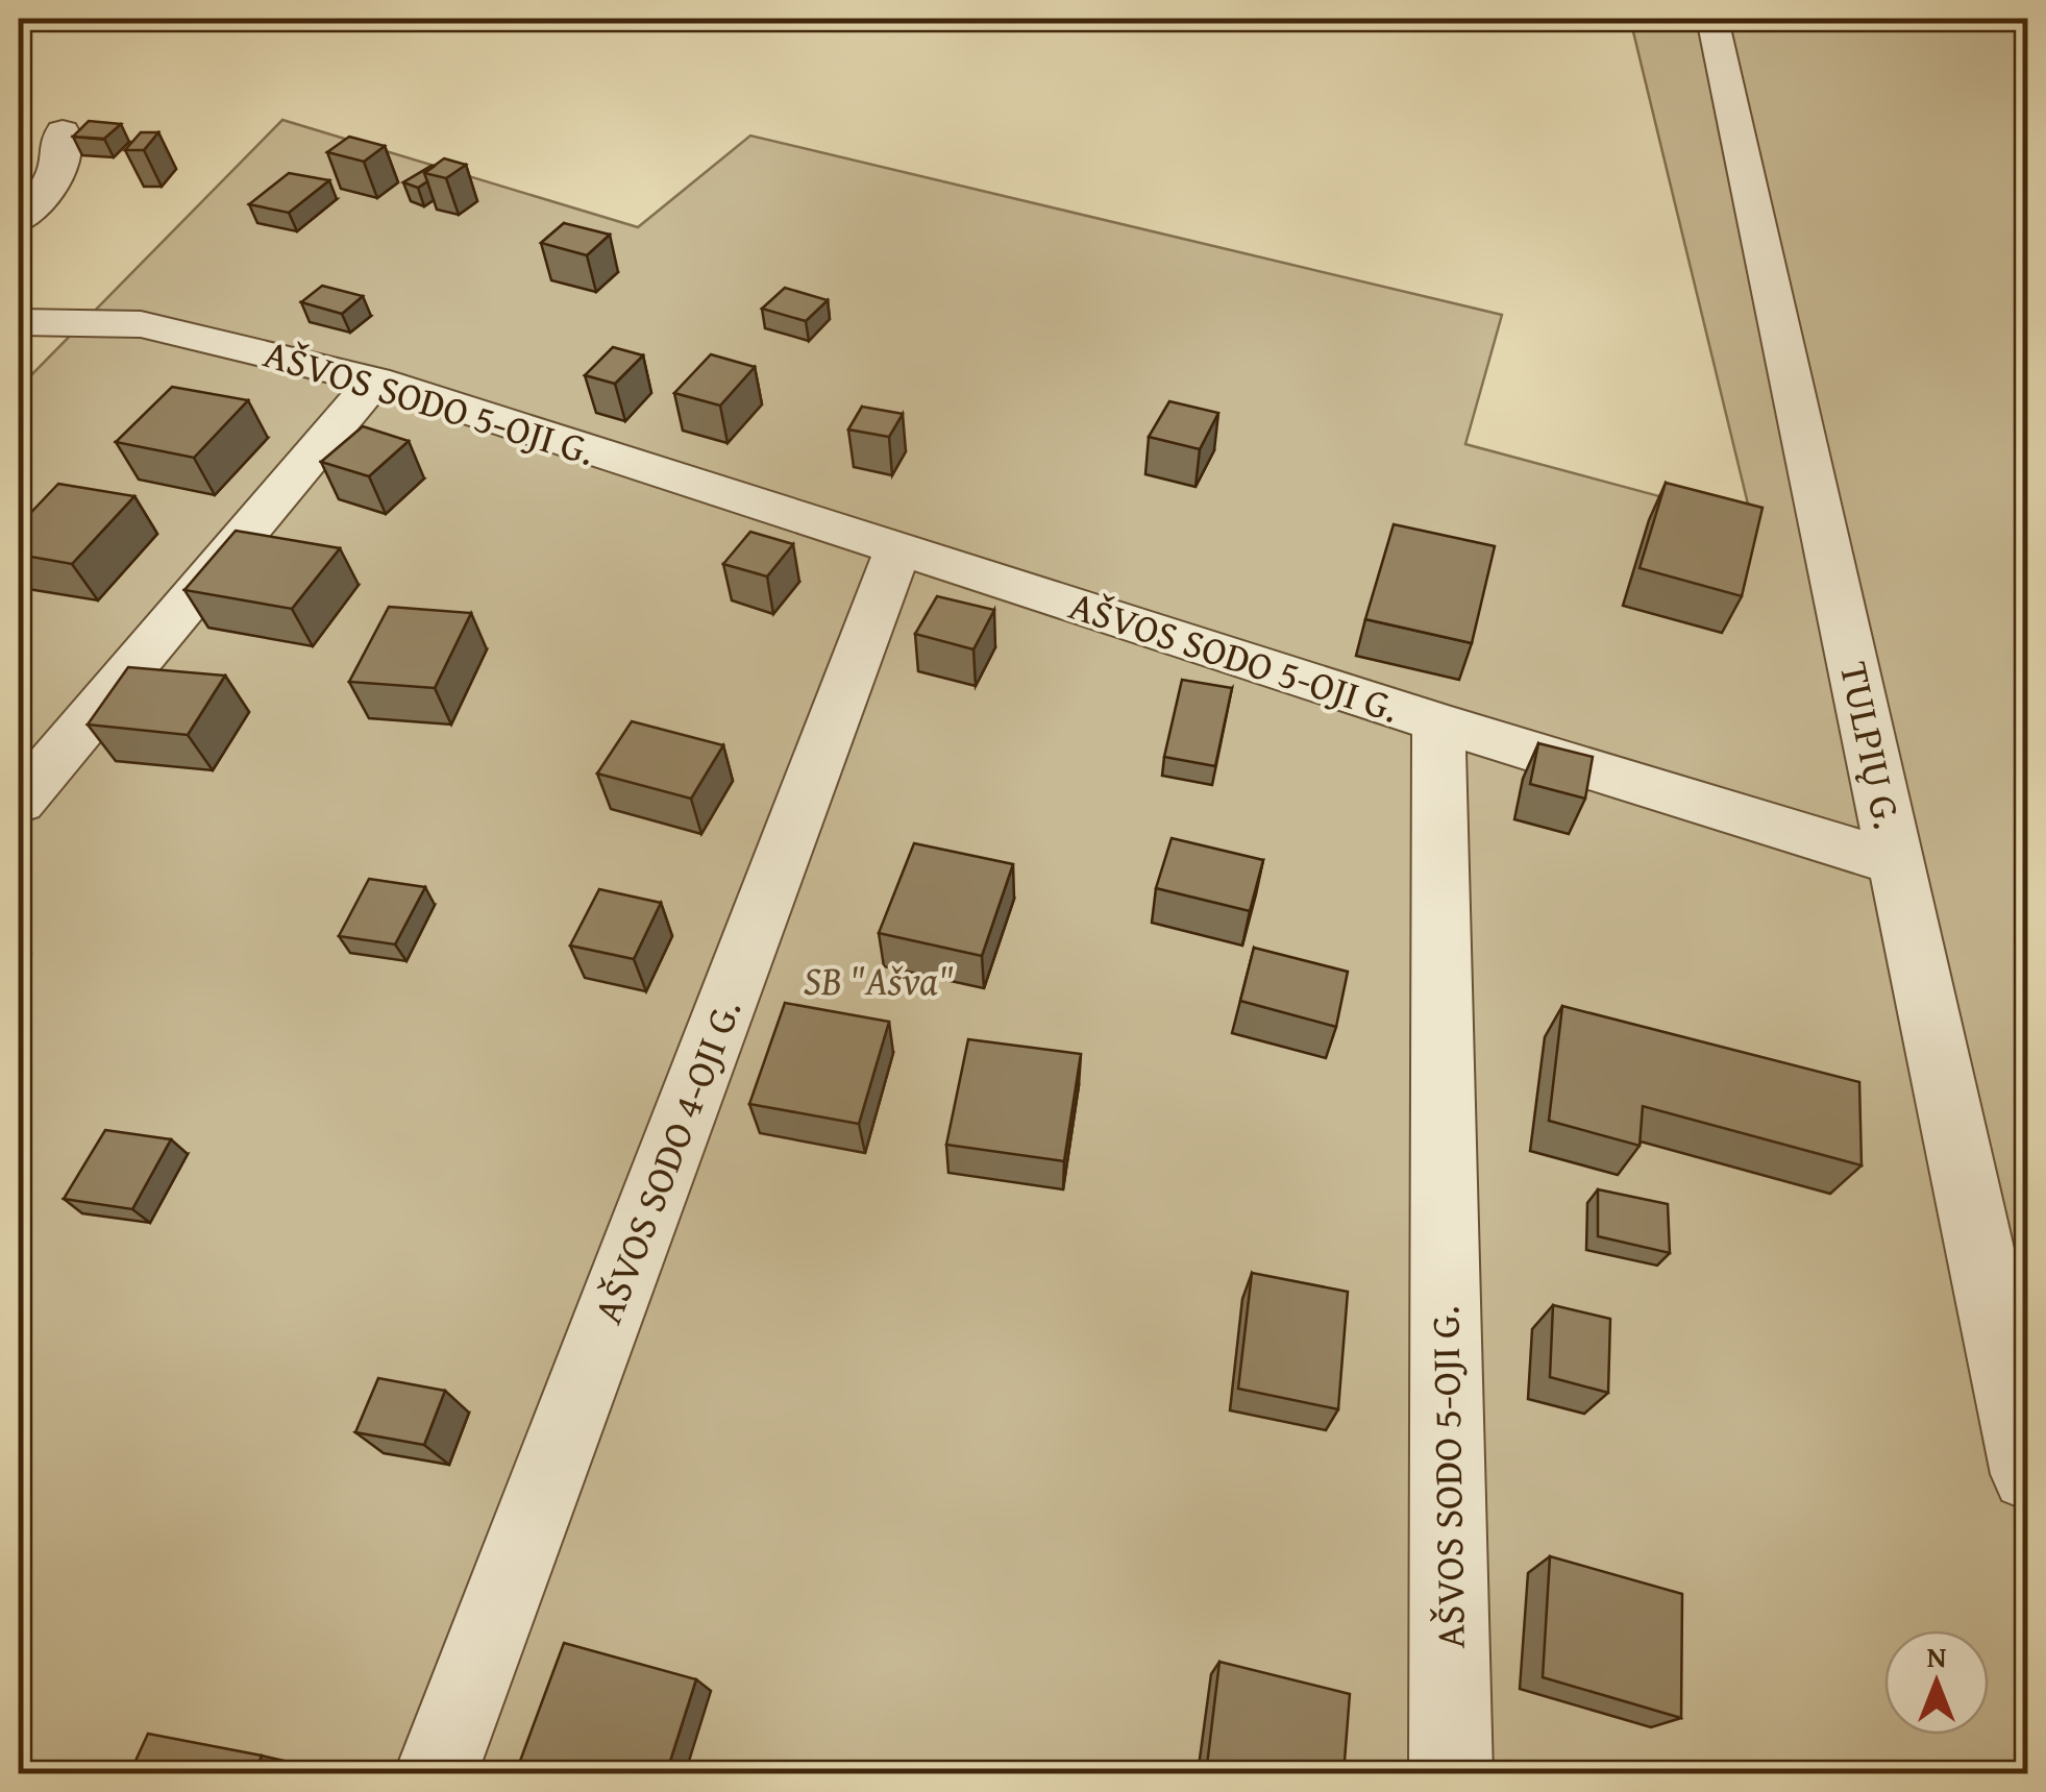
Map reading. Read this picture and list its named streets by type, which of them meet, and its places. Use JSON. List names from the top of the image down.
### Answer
{
  "streets": {
    "street": ["AŠVOS SODO 5-OJI G.", "TULPIŲ G.", "AŠVOS SODO 4-OJI G."]
  },
  "crossings": [
    ["AŠVOS SODO 5-OJI G.", "AŠVOS SODO 4-OJI G."]
  ],
  "parks": ["SB \"Ašva\""],
  "north": "top"
}
